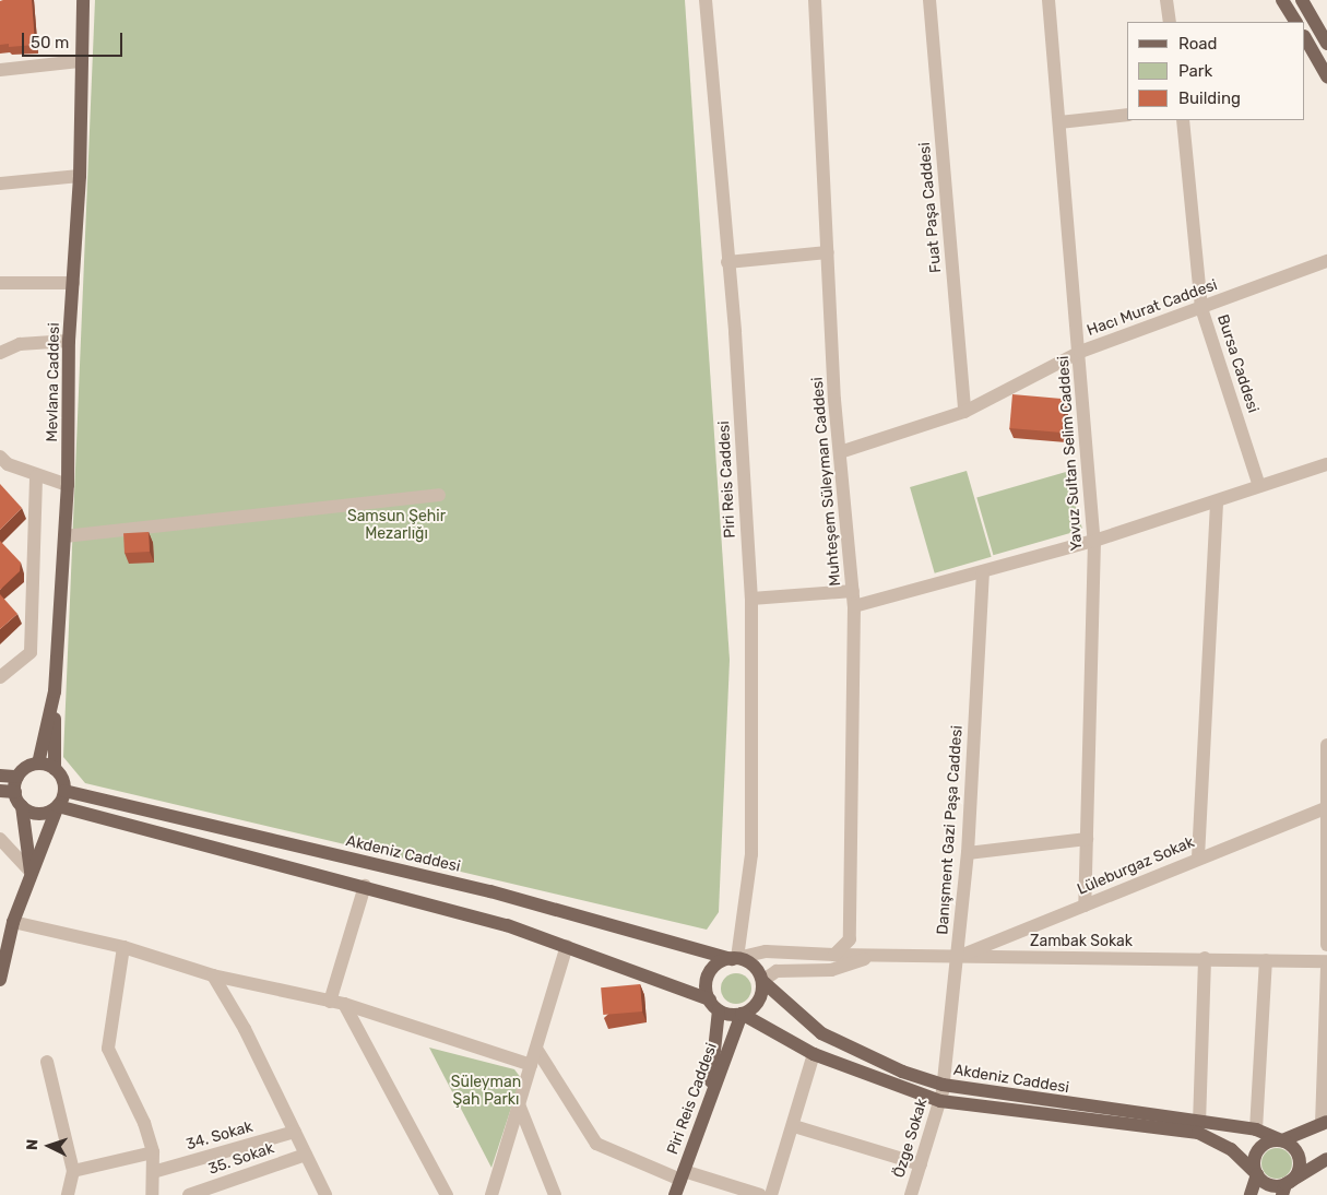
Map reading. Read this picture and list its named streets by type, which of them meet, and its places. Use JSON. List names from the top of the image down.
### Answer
{
  "streets": {
    "main road": ["Mevlana Caddesi", "Piri Reis Caddesi", "Akdeniz Caddesi"],
    "street": [
      "Fuat Paşa Caddesi",
      "Hacı Murat Caddesi",
      "Bursa Caddesi",
      "Yavuz Sultan Selim Caddesi",
      "Muhteşem Süleyman Caddesi",
      "Danışment Gazi Paşa Caddesi",
      "Lüleburgaz Sokak",
      "Zambak Sokak",
      "34. Sokak",
      "Özge Sokak",
      "35. Sokak"
    ]
  },
  "crossings": [
    ["Fuat Paşa Caddesi", "Hacı Murat Caddesi"],
    ["Hacı Murat Caddesi", "Bursa Caddesi"],
    ["Hacı Murat Caddesi", "Yavuz Sultan Selim Caddesi"],
    ["Hacı Murat Caddesi", "Muhteşem Süleyman Caddesi"],
    ["Mevlana Caddesi", "Akdeniz Caddesi"],
    ["Yavuz Sultan Selim Caddesi", "Lüleburgaz Sokak"],
    ["Piri Reis Caddesi", "Akdeniz Caddesi"],
    ["Piri Reis Caddesi", "Zambak Sokak"],
    ["Muhteşem Süleyman Caddesi", "Zambak Sokak"],
    ["Danışment Gazi Paşa Caddesi", "Akdeniz Caddesi"],
    ["Danışment Gazi Paşa Caddesi", "Lüleburgaz Sokak"],
    ["Danışment Gazi Paşa Caddesi", "Zambak Sokak"],
    ["Danışment Gazi Paşa Caddesi", "Özge Sokak"],
    ["Akdeniz Caddesi", "Zambak Sokak"],
    ["Akdeniz Caddesi", "Özge Sokak"],
    ["Lüleburgaz Sokak", "Zambak Sokak"]
  ],
  "parks": ["Samsun Şehir Mezarlığı", "Süleyman Şah Parkı"],
  "legend": ["Road", "Park", "Building"],
  "scale_bar": "50 m",
  "north": "left"
}
